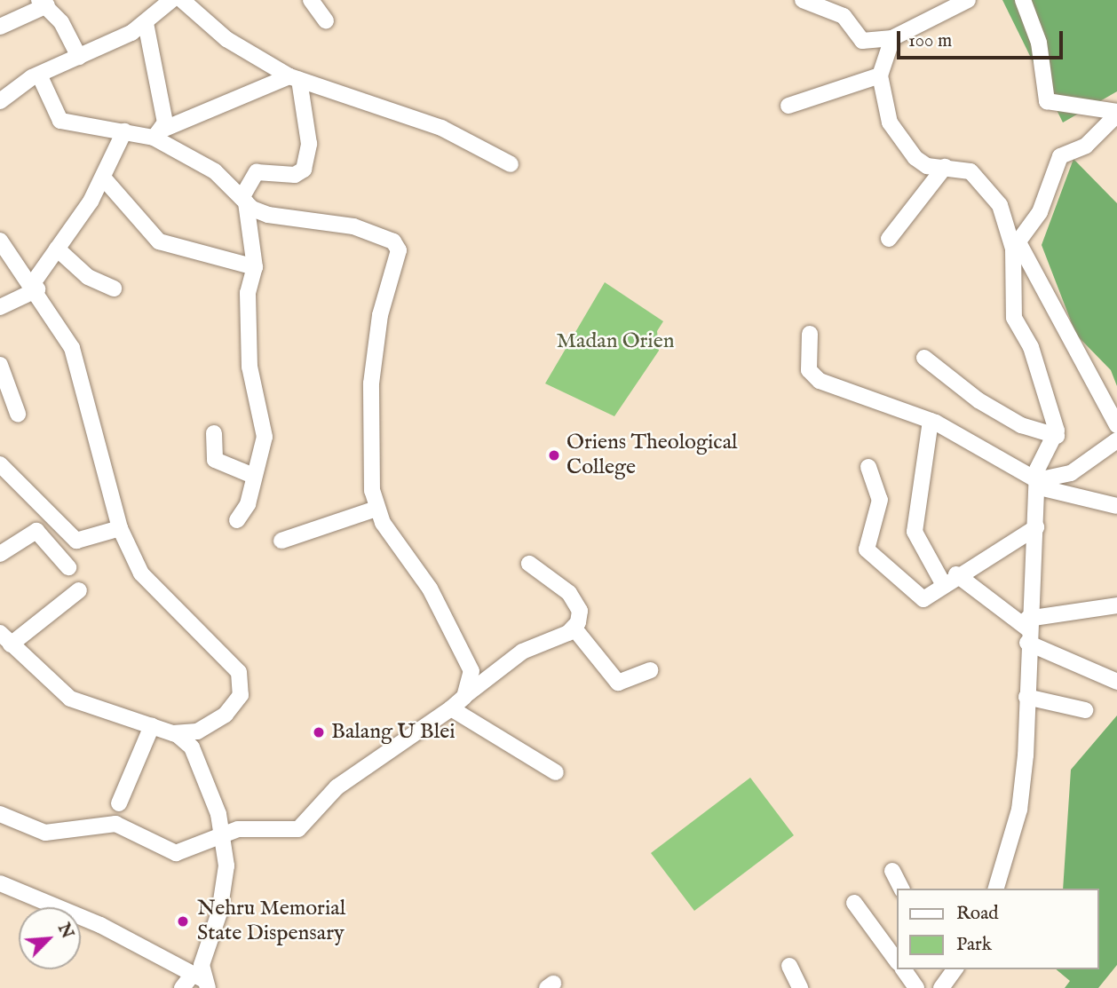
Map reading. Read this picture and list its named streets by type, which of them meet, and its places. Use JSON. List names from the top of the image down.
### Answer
{
  "parks": ["Madan Orien"],
  "places": ["Oriens Theological College", "Balang U Blei", "Nehru Memorial State Dispensary"],
  "legend": ["Road", "Park"],
  "scale_bar": "100 m",
  "north": "top right"
}
